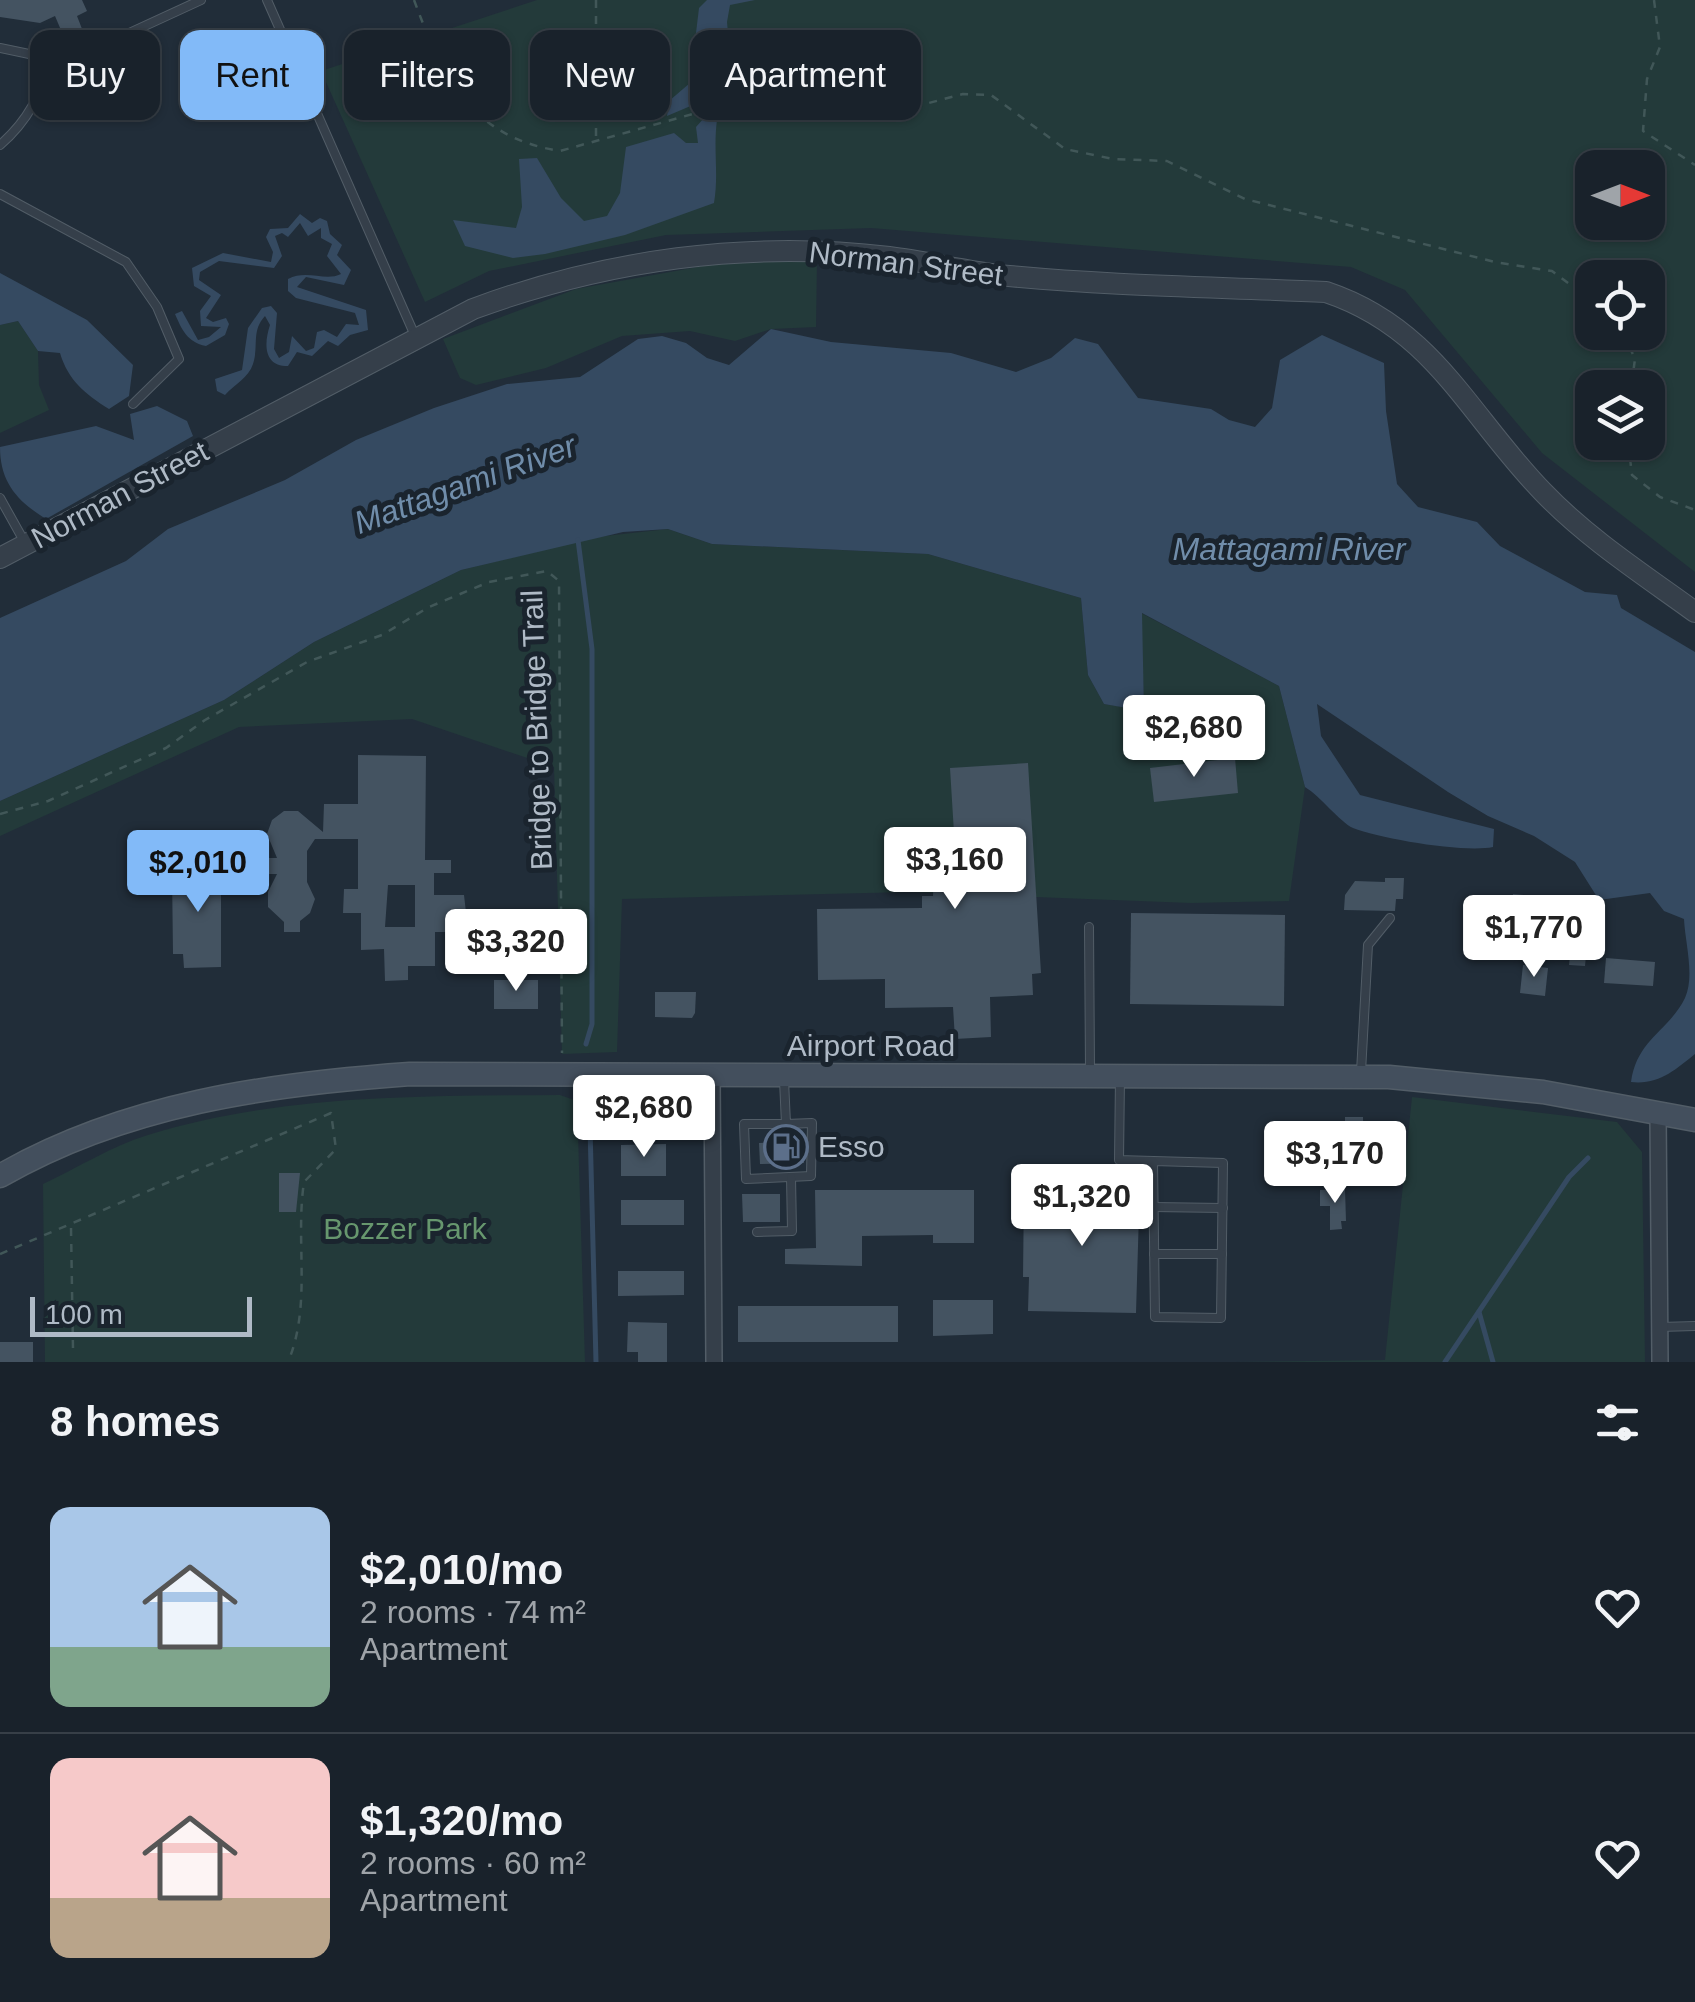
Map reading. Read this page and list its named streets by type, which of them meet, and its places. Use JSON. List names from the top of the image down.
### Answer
{
  "streets": {
    "main road": ["Airport Road"],
    "street": ["Norman Street"],
    "path": ["Bridge to Bridge Trail"]
  },
  "crossings": [
    ["Bridge to Bridge Trail", "Airport Road"]
  ],
  "water": ["Mattagami River"],
  "parks": ["Bozzer Park"],
  "places": {
    "fuel station": ["Esso"]
  },
  "scale_bar": "100 m",
  "north": "right",
  "page": {
    "chip": [
      "Buy",
      "Rent",
      "Filters",
      "New",
      "Apartment"
    ],
    "price": [
      "$2,680",
      "$3,160",
      "$2,010",
      "$1,770",
      "$3,320",
      "$2,680",
      "$3,170",
      "$1,320"
    ],
    "scale": "100 m",
    "heading": "8 homes",
    "list": [
      {
        "name": "$2,010/mo",
        "note": "2 rooms · 74 m² · Apartment"
      },
      {
        "name": "$1,320/mo",
        "note": "2 rooms · 60 m² · Apartment"
      }
    ]
  }
}
